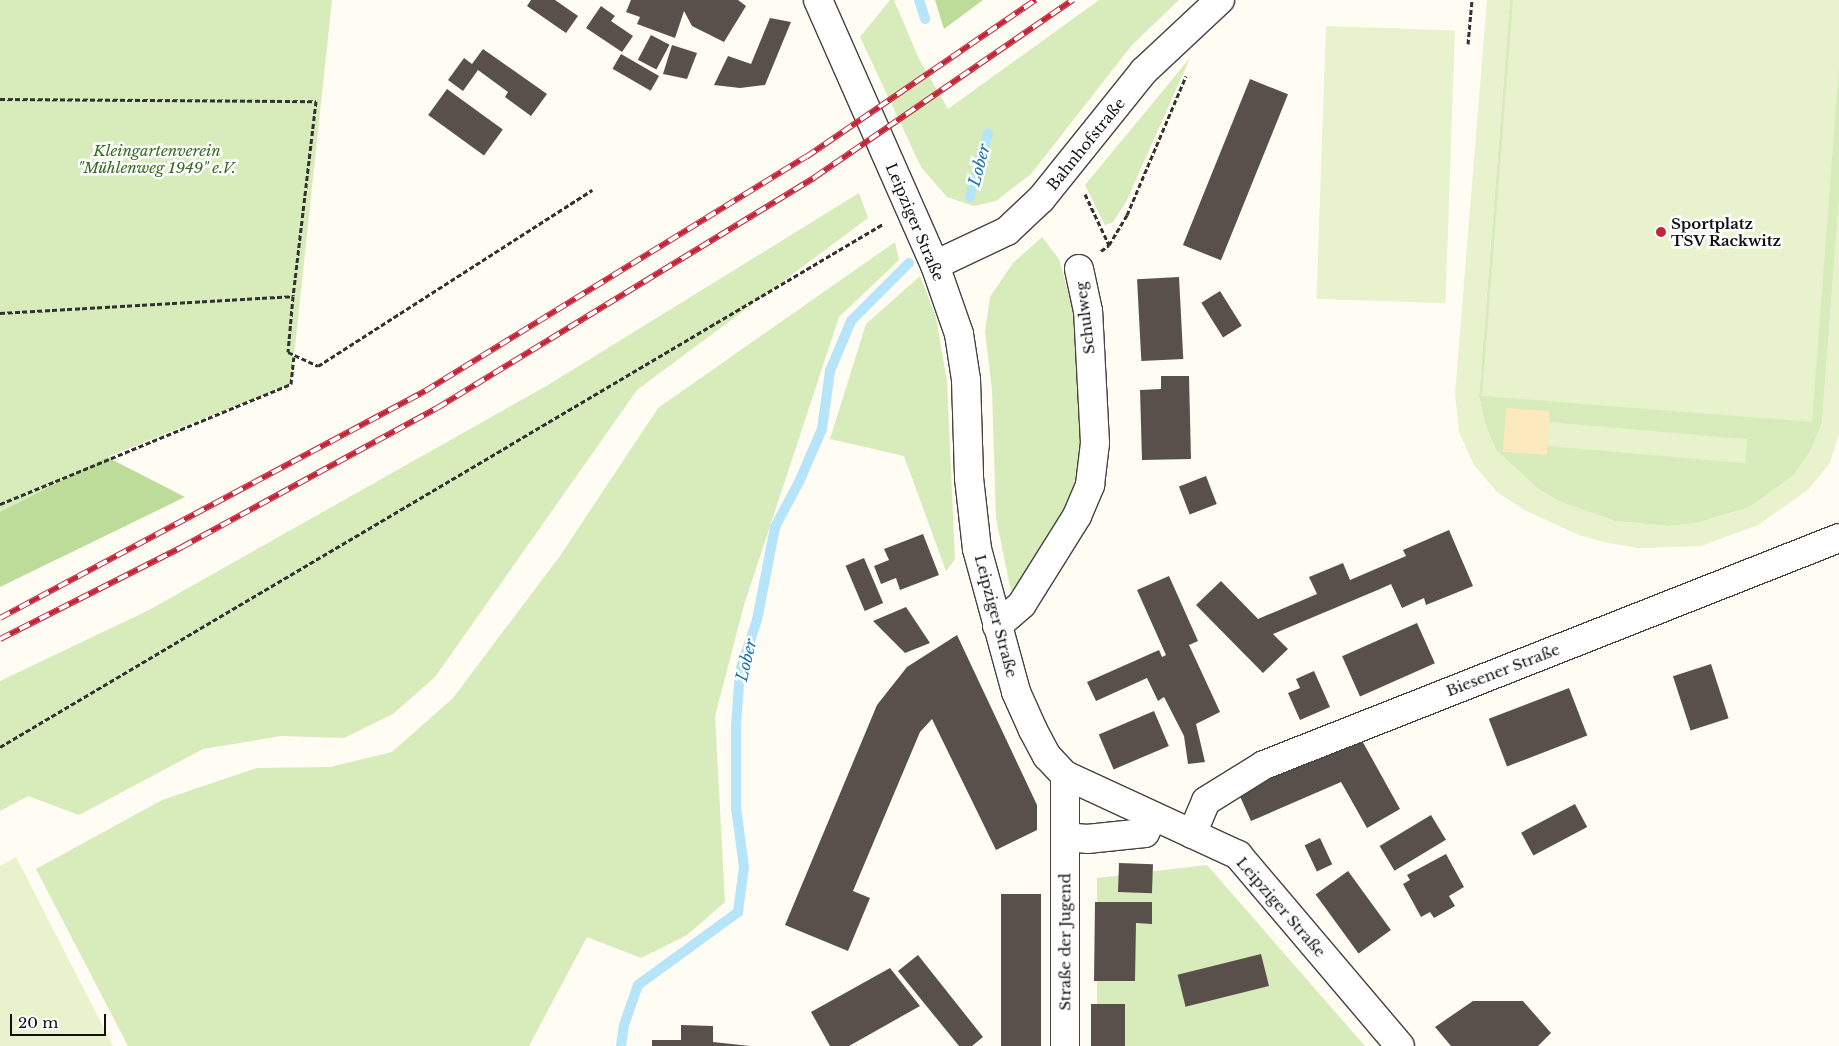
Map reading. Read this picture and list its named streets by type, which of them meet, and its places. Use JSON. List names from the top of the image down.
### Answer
{
  "streets": {
    "street": [
      "Bahnhofstraße",
      "Leipziger Straße",
      "Schulweg",
      "Biesener Straße",
      "Straße der Jugend"
    ]
  },
  "crossings": [
    ["Bahnhofstraße", "Leipziger Straße"],
    ["Leipziger Straße", "Schulweg"],
    ["Leipziger Straße", "Biesener Straße"],
    ["Leipziger Straße", "Straße der Jugend"]
  ],
  "water": ["Lober"],
  "parks": ["Kleingartenverein \"Mühlenweg 1949\" e.V."],
  "places": ["Sportplatz TSV Rackwitz"],
  "scale_bar": "20 m"
}
